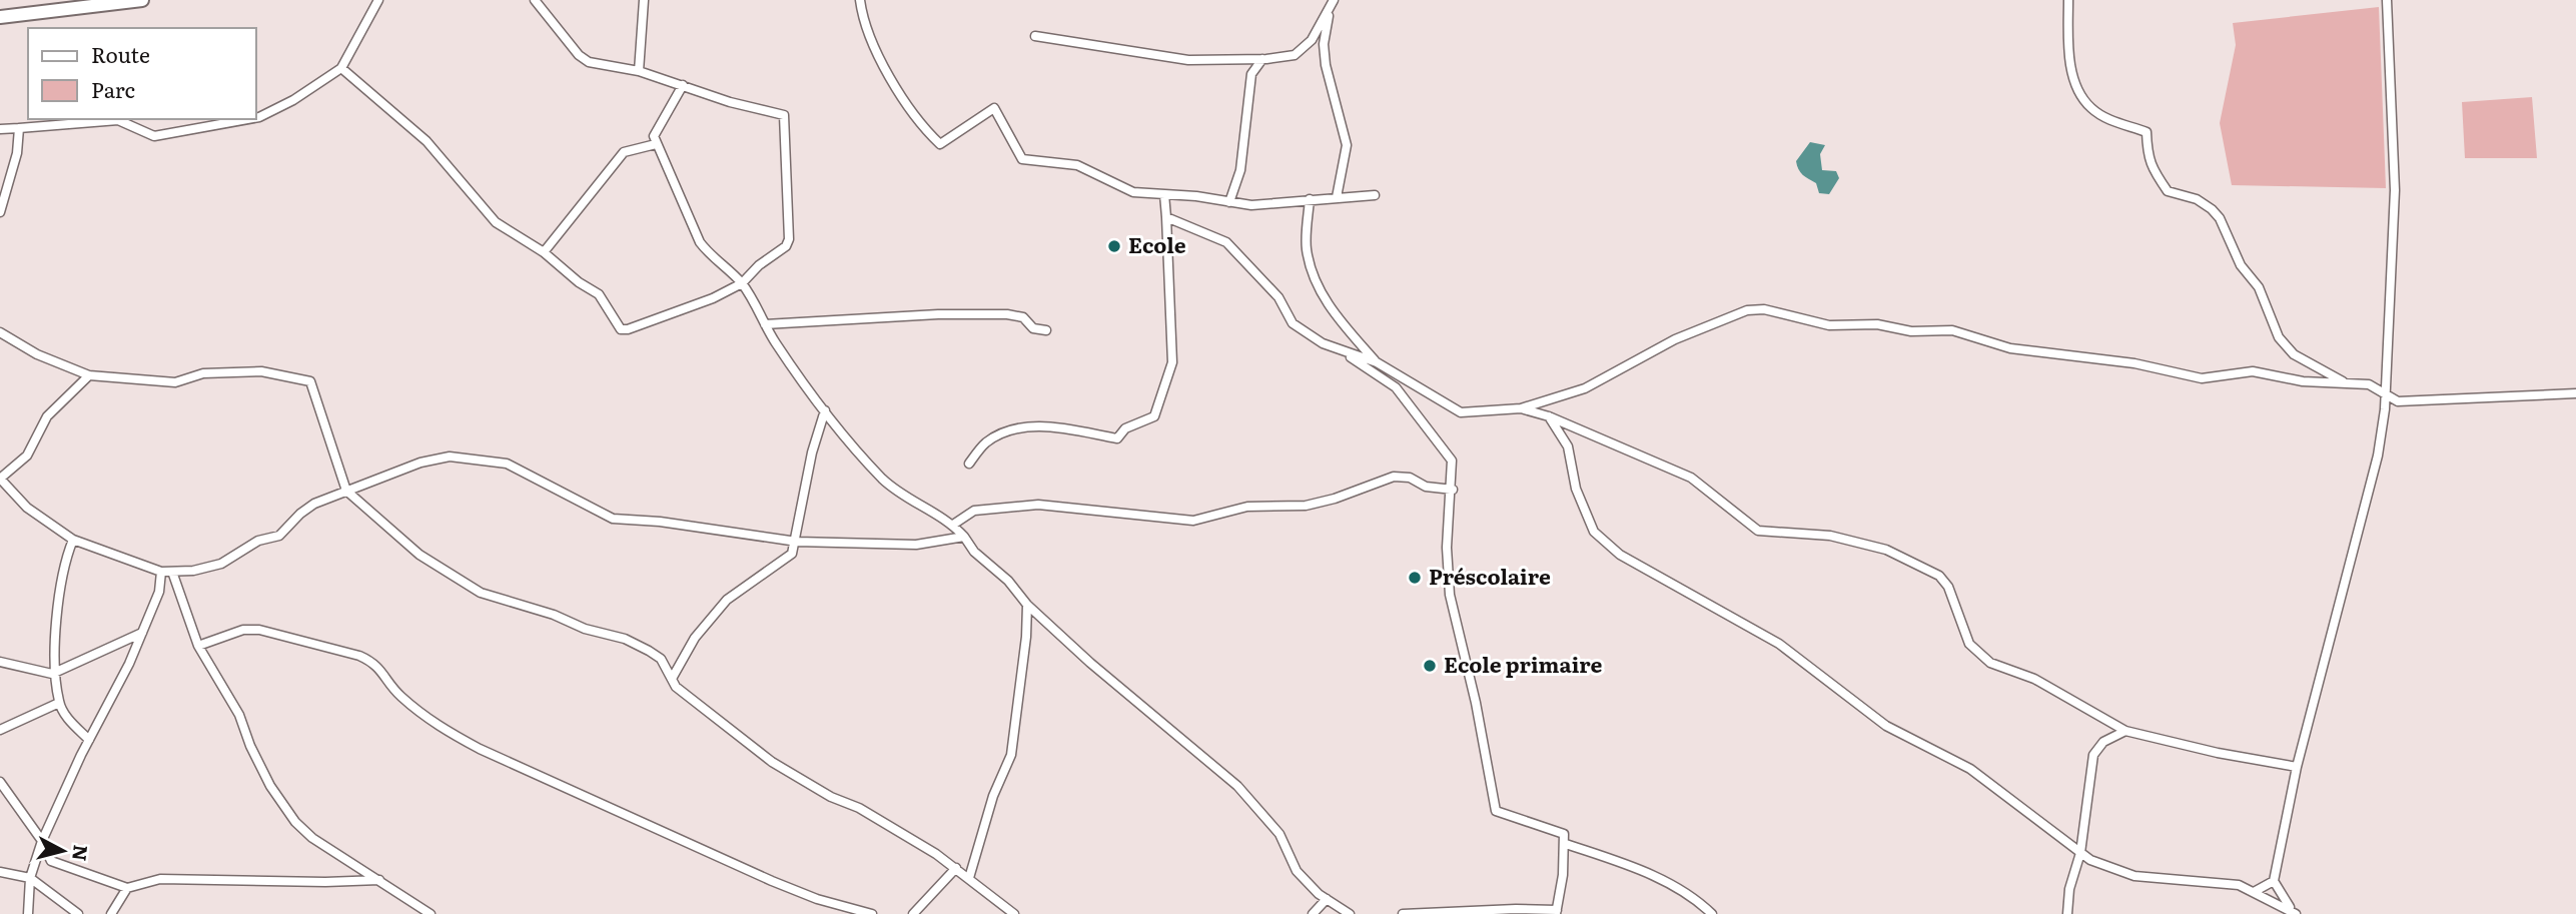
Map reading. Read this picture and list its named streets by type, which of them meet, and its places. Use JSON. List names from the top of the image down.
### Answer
{
  "places": ["Ecole", "Préscolaire", "Ecole primaire"],
  "legend": ["Route", "Parc"],
  "north": "right"
}
